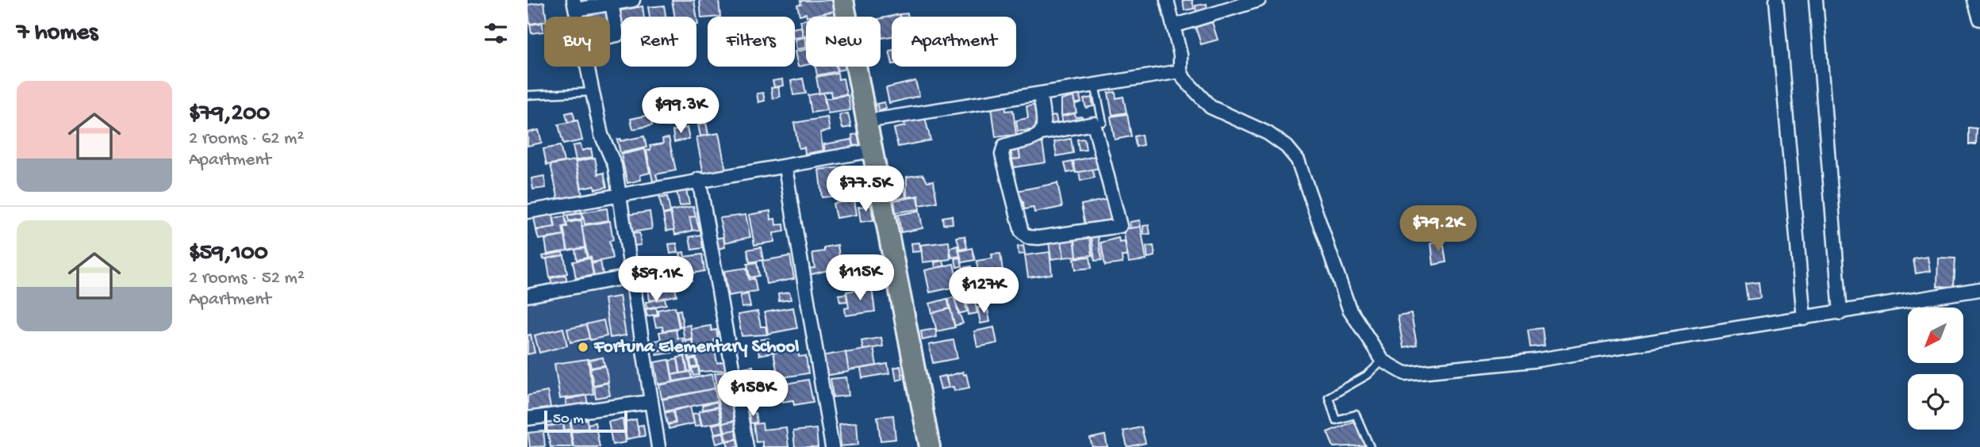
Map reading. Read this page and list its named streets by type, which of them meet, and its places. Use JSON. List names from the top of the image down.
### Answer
{
  "places": ["Fortuna Elementary School"],
  "scale_bar": "50 m",
  "north": "bottom left",
  "page": {
    "heading": "7 homes",
    "chip": [
      "Buy",
      "Rent",
      "Filters",
      "New",
      "Apartment"
    ],
    "list": [
      {
        "name": "$79,200",
        "note": "2 rooms · 62 m² · Apartment"
      },
      {
        "name": "$59,100",
        "note": "2 rooms · 52 m² · Apartment"
      }
    ],
    "price": [
      "$99.3K",
      "$77.5K",
      "$79.2K",
      "$115K",
      "$59.1K",
      "$127K",
      "$158K"
    ],
    "scale": "50 m"
  }
}
